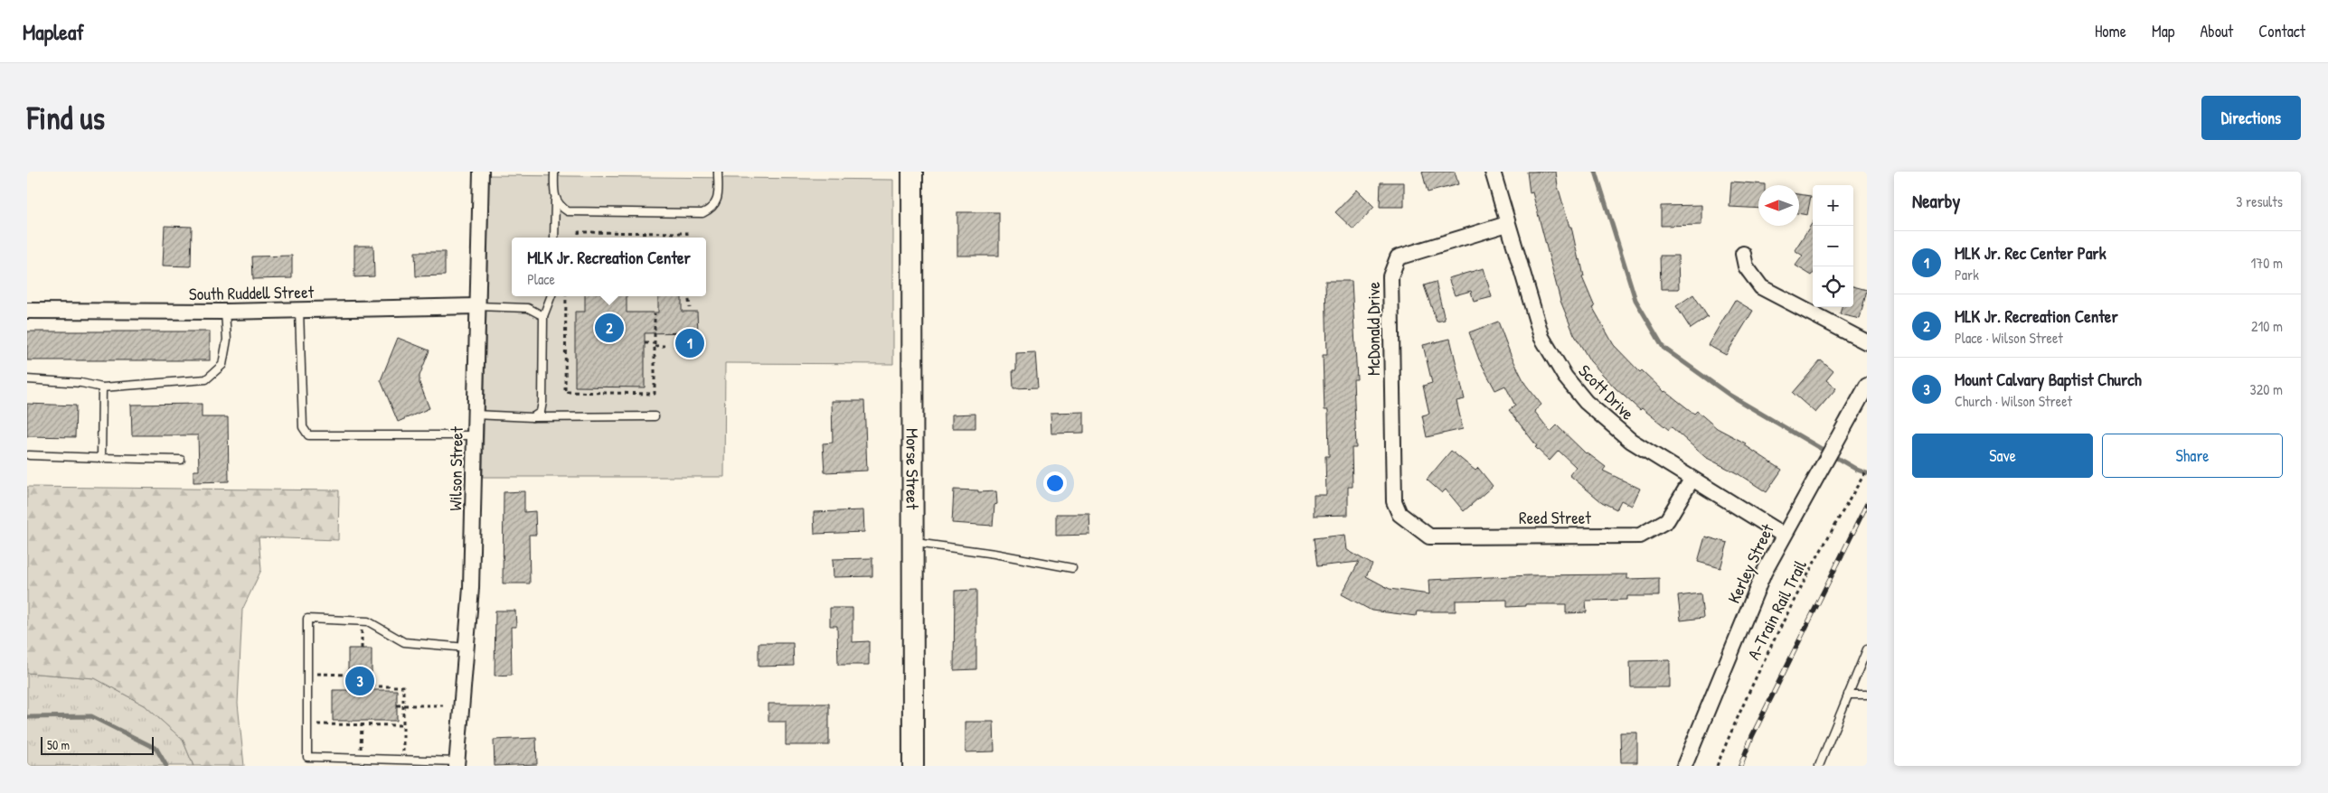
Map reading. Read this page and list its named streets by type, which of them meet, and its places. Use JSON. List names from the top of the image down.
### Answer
{
  "streets": {
    "street": [
      "South Ruddell Street",
      "McDonald Drive",
      "Scott Drive",
      "Wilson Street",
      "Morse Street",
      "Reed Street",
      "Kerley Street"
    ],
    "path": ["A-Train Rail Trail"]
  },
  "crossings": [
    ["South Ruddell Street", "Wilson Street"],
    ["McDonald Drive", "Scott Drive"],
    ["McDonald Drive", "Reed Street"],
    ["Scott Drive", "Reed Street"],
    ["Scott Drive", "Kerley Street"]
  ],
  "scale_bar": "50 m",
  "north": "left",
  "page": {
    "header": "Mapleaf",
    "nav": [
      "Home",
      "Map",
      "About",
      "Contact"
    ],
    "buttons": [
      "Directions",
      ["Save", "Share"]
    ],
    "title": "Find us",
    "heading": ["Nearby", "3 results"],
    "map_buttons": ["+", "−"],
    "list": [
      {
        "mark": "1",
        "name": "MLK Jr. Rec Center Park",
        "note": "Park",
        "value": "170 m"
      },
      {
        "mark": "2",
        "name": "MLK Jr. Recreation Center",
        "note": "Place · Wilson Street",
        "value": "210 m"
      },
      {
        "mark": "3",
        "name": "Mount Calvary Baptist Church",
        "note": "Church · Wilson Street",
        "value": "320 m"
      }
    ],
    "popup": ["MLK Jr. Recreation Center", "Place"],
    "pins": ["2", "1", "3"],
    "scale": "50 m"
  }
}
